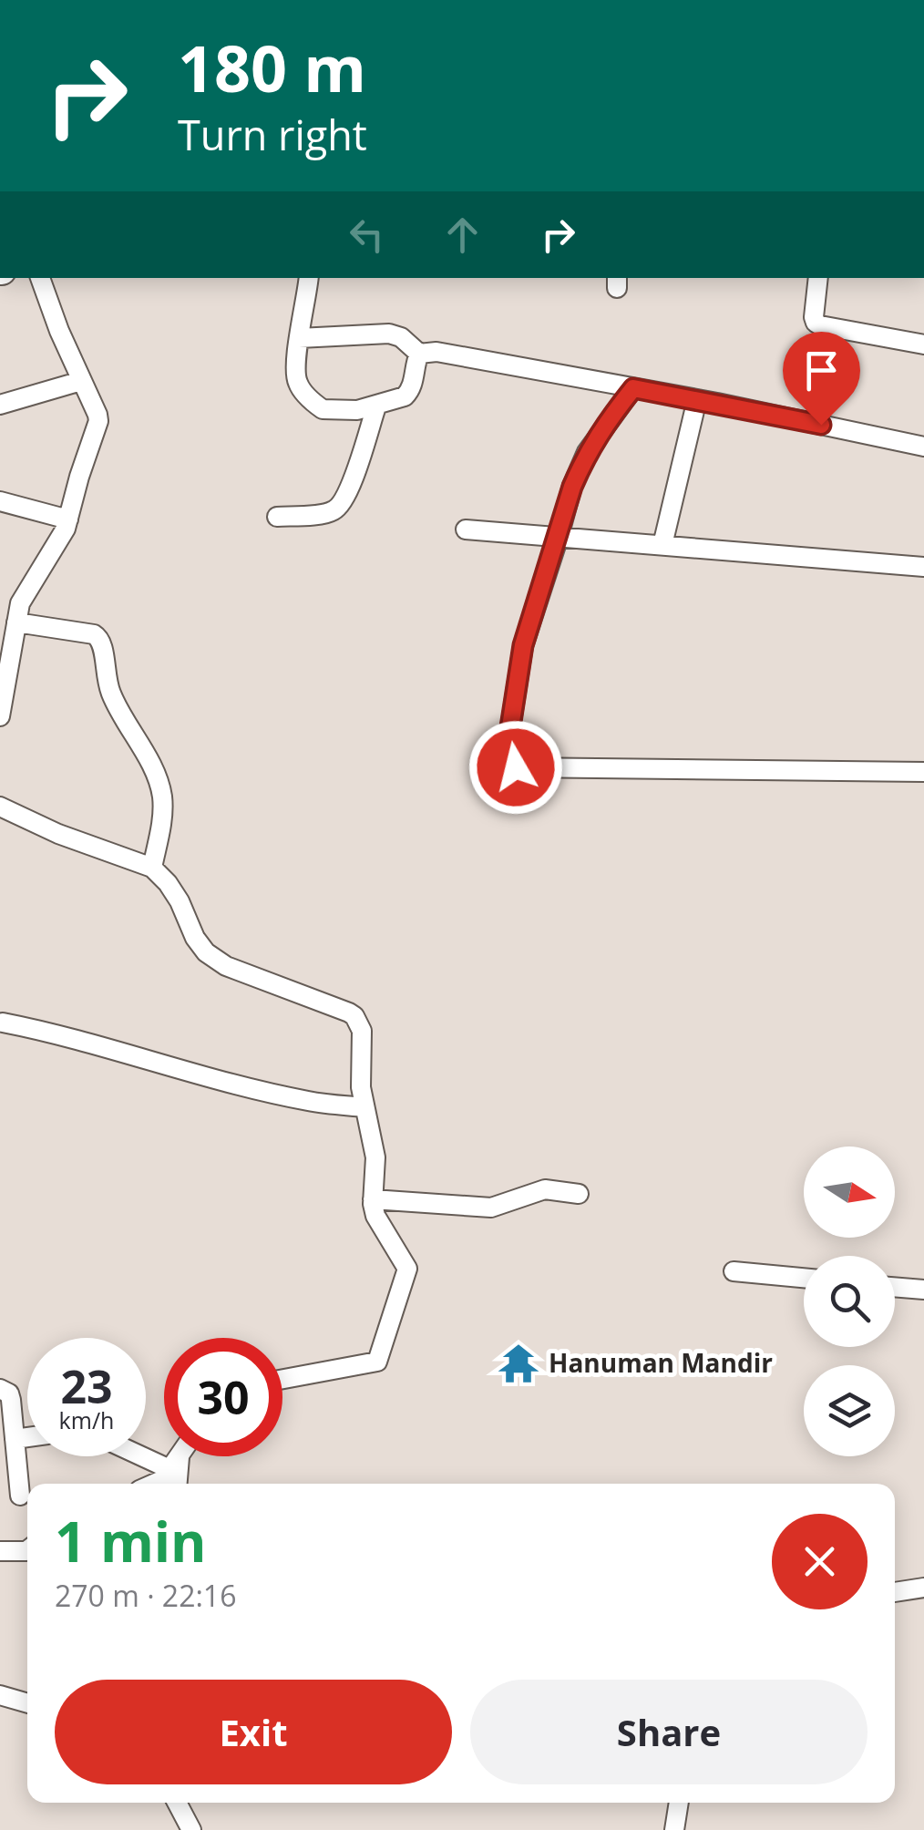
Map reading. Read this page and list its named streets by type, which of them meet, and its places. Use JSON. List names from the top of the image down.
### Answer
{
  "places": {
    "temple": ["Hanuman Mandir"]
  },
  "north": "right",
  "page": {
    "turn": ["180 m", "Turn right"],
    "speed": "23 km/h",
    "limit": "30",
    "heading": ["1 min", "270 m · 22:16"],
    "buttons": ["Exit", "Share"]
  }
}
